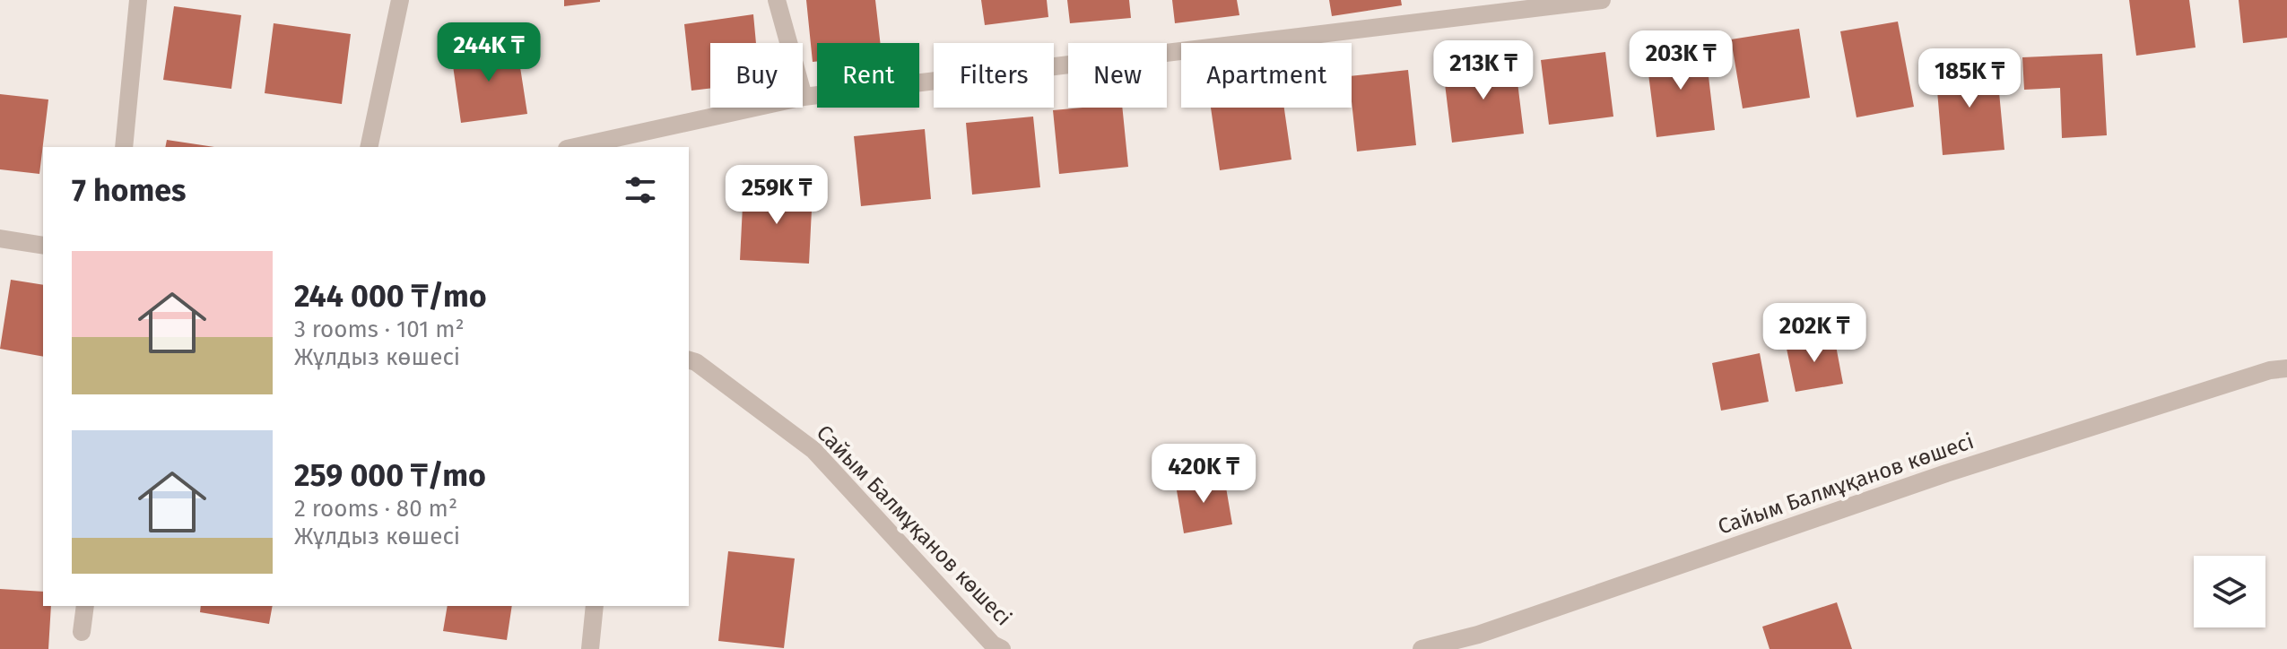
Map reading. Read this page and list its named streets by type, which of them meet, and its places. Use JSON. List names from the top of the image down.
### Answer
{
  "streets": {
    "street": ["Сайым Балмұқанов көшесі"]
  },
  "page": {
    "price": [
      "244K ₸",
      "203K ₸",
      "213K ₸",
      "185K ₸",
      "259K ₸",
      "202K ₸",
      "420K ₸"
    ],
    "chip": [
      "Buy",
      "Rent",
      "Filters",
      "New",
      "Apartment"
    ],
    "heading": "7 homes",
    "list": [
      {
        "name": "244 000 ₸/mo",
        "note": "3 rooms · 101 m² · Жұлдыз көшесі"
      },
      {
        "name": "259 000 ₸/mo",
        "note": "2 rooms · 80 m² · Жұлдыз көшесі"
      }
    ]
  }
}
